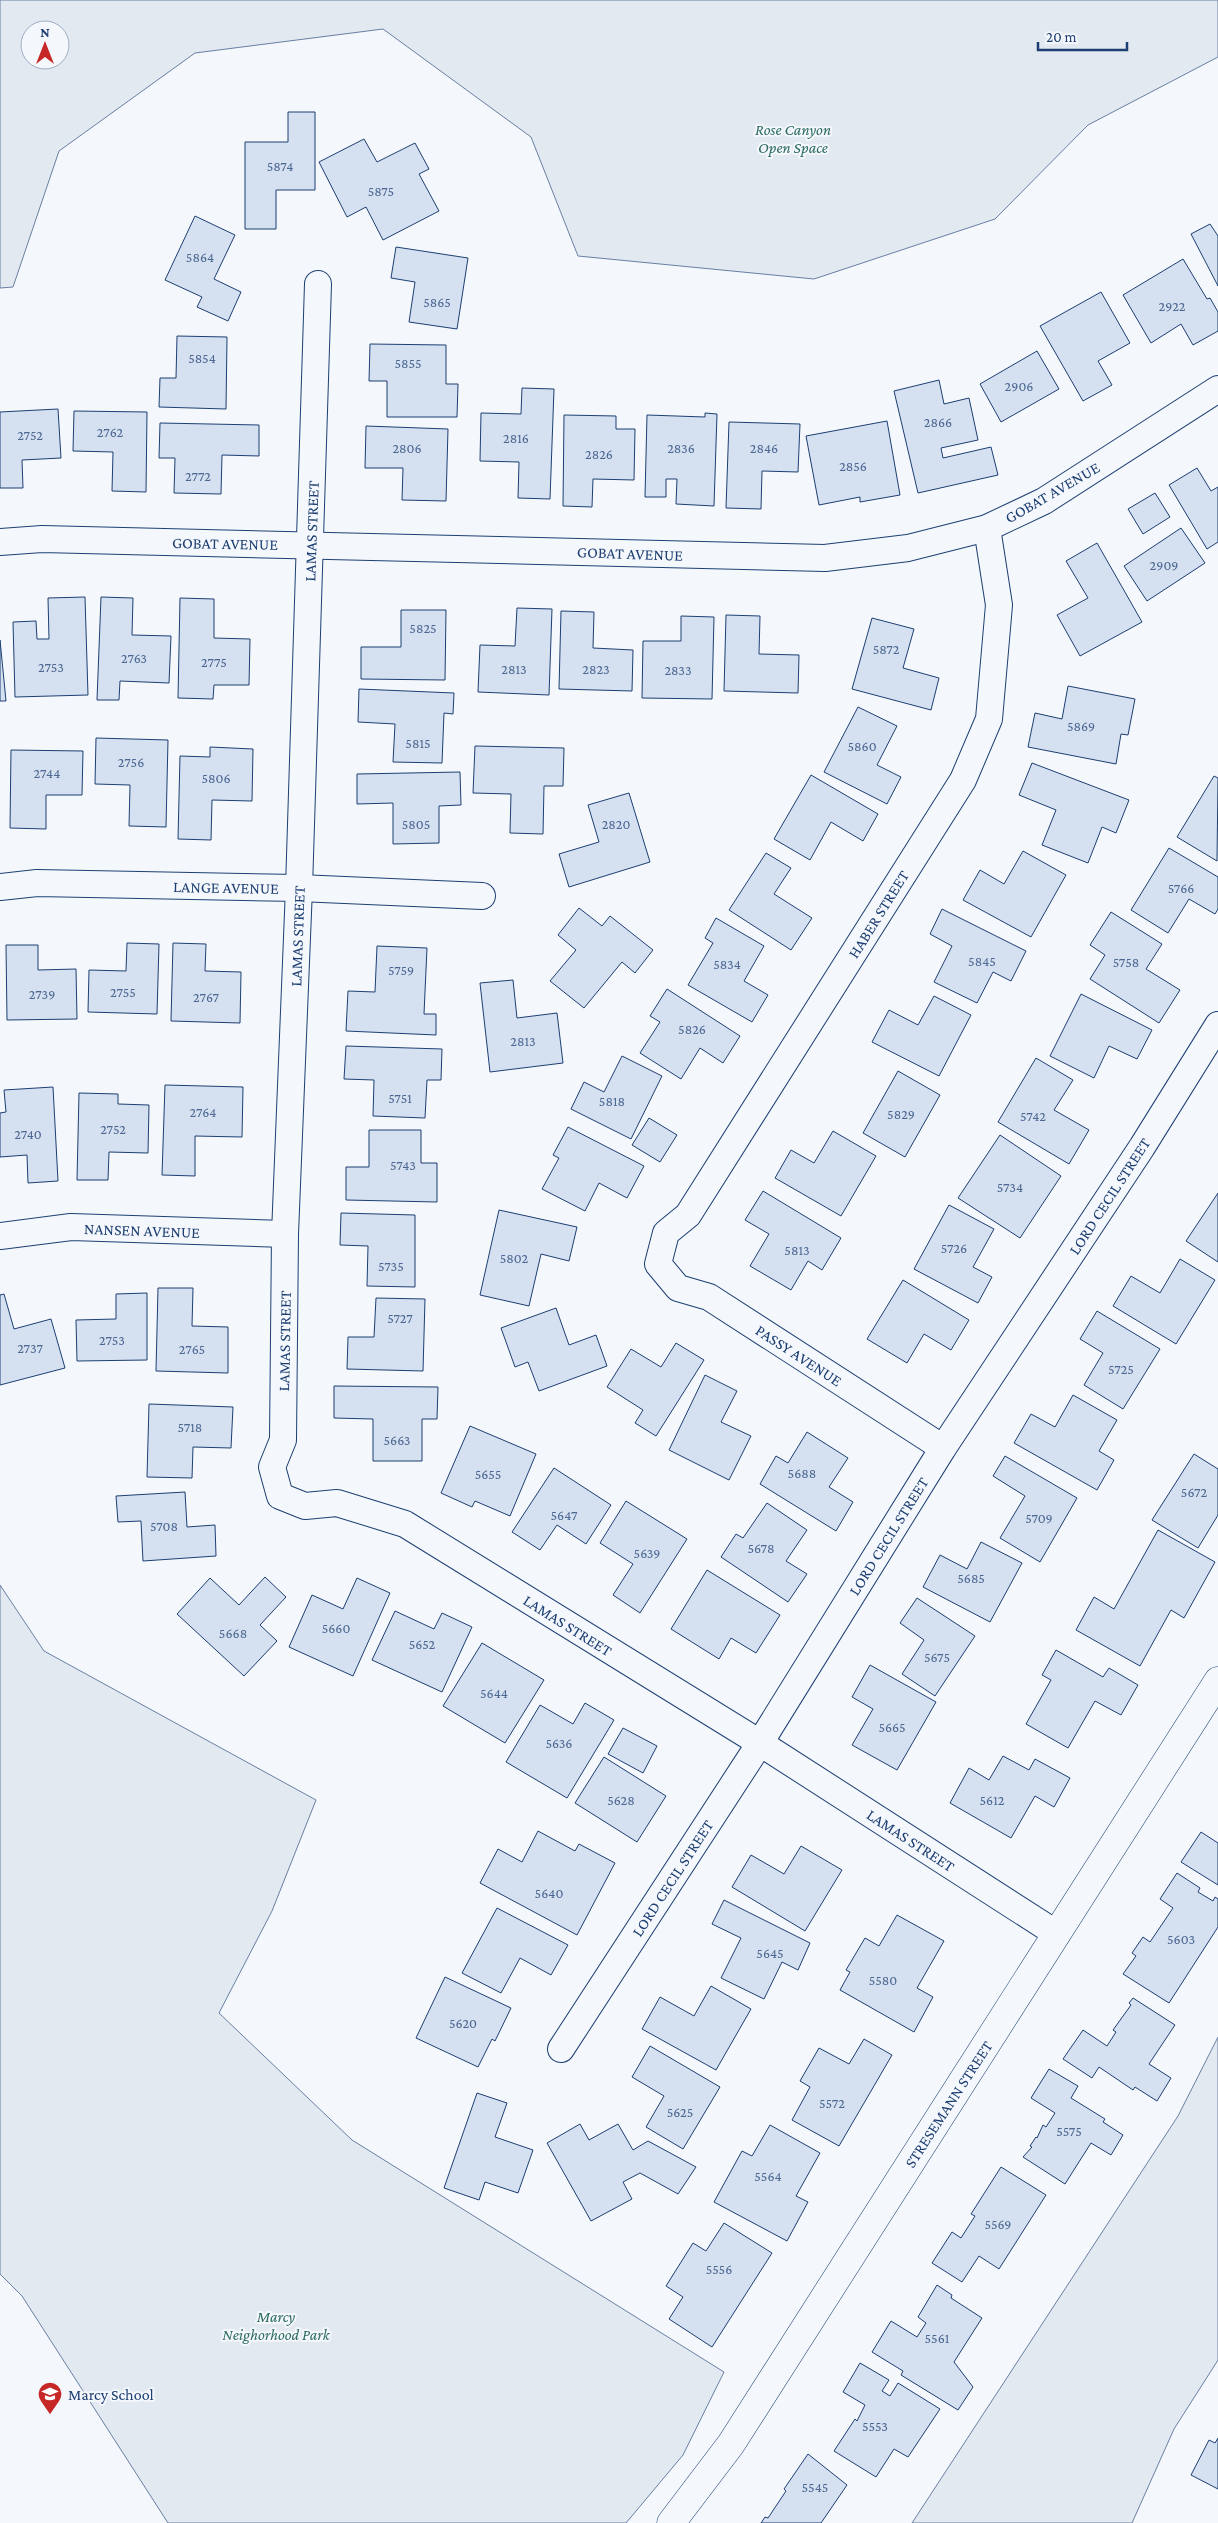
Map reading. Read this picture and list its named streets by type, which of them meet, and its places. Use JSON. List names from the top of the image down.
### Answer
{
  "streets": {
    "street": [
      "GOBAT AVENUE",
      "LAMAS STREET",
      "LANGE AVENUE",
      "HABER STREET",
      "LORD CECIL STREET",
      "NANSEN AVENUE",
      "PASSY AVENUE",
      "STRESEMANN STREET"
    ]
  },
  "crossings": [
    ["GOBAT AVENUE", "LAMAS STREET"],
    ["GOBAT AVENUE", "HABER STREET"],
    ["LAMAS STREET", "LANGE AVENUE"],
    ["LAMAS STREET", "LORD CECIL STREET"],
    ["LAMAS STREET", "NANSEN AVENUE"],
    ["LAMAS STREET", "STRESEMANN STREET"],
    ["HABER STREET", "PASSY AVENUE"],
    ["LORD CECIL STREET", "PASSY AVENUE"]
  ],
  "parks": ["Rose Canyon Open Space", "Marcy Neighorhood Park"],
  "places": {
    "school or university": ["Marcy School"]
  },
  "house_numbers": [
    "5874",
    "5875",
    "5864",
    "5865",
    "2922",
    "5854",
    "5855",
    "2906",
    "2866",
    "2762",
    "2752",
    "2816",
    "2806",
    "2836",
    "2846",
    "2826",
    "2856",
    "2772",
    "2909",
    "5825",
    "5872",
    "2763",
    "2775",
    "2753",
    "2813",
    "2823",
    "2833",
    "5869",
    "5815",
    "5860",
    "2756",
    "2744",
    "5806",
    "5805",
    "2820",
    "5766",
    "5845",
    "5758",
    "5834",
    "5759",
    "2755",
    "2739",
    "2767",
    "5826",
    "2813",
    "5751",
    "5818",
    "2764",
    "5829",
    "5742",
    "2752",
    "2740",
    "5743",
    "5734",
    "5726",
    "5813",
    "5802",
    "5735",
    "5727",
    "2753",
    "2737",
    "2765",
    "5725",
    "5718",
    "5663",
    "5688",
    "5655",
    "5672",
    "5647",
    "5709",
    "5708",
    "5678",
    "5639",
    "5685",
    "5660",
    "5668",
    "5652",
    "5675",
    "5644",
    "5665",
    "5636",
    "5628",
    "5612",
    "5640",
    "5603",
    "5645",
    "5580",
    "5620",
    "5572",
    "5625",
    "5575",
    "5564",
    "5569",
    "5556",
    "5561",
    "5553",
    "5545"
  ],
  "scale_bar": "20 m",
  "north": "top"
}
